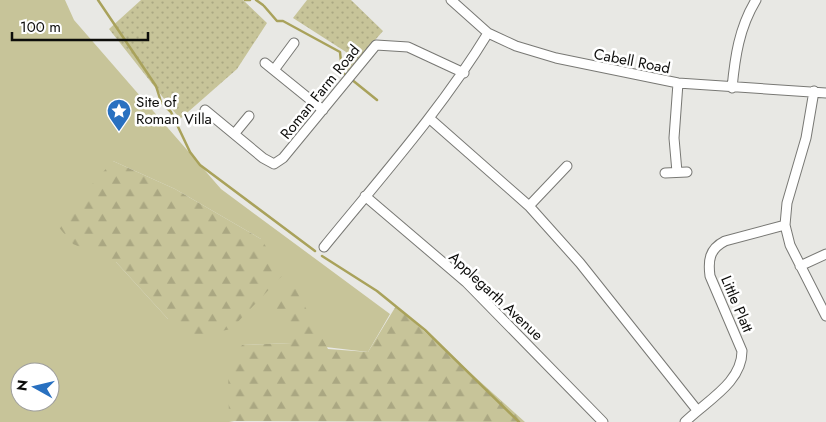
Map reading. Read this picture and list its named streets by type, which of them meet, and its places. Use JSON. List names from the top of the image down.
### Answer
{
  "streets": {
    "street": [
      "Cabell Road",
      "Roman Farm Road",
      "Applegarth Avenue",
      "Little Platt"
    ]
  },
  "places": {
    "place": ["Site of Roman Villa"]
  },
  "scale_bar": "100 m",
  "north": "left"
}
